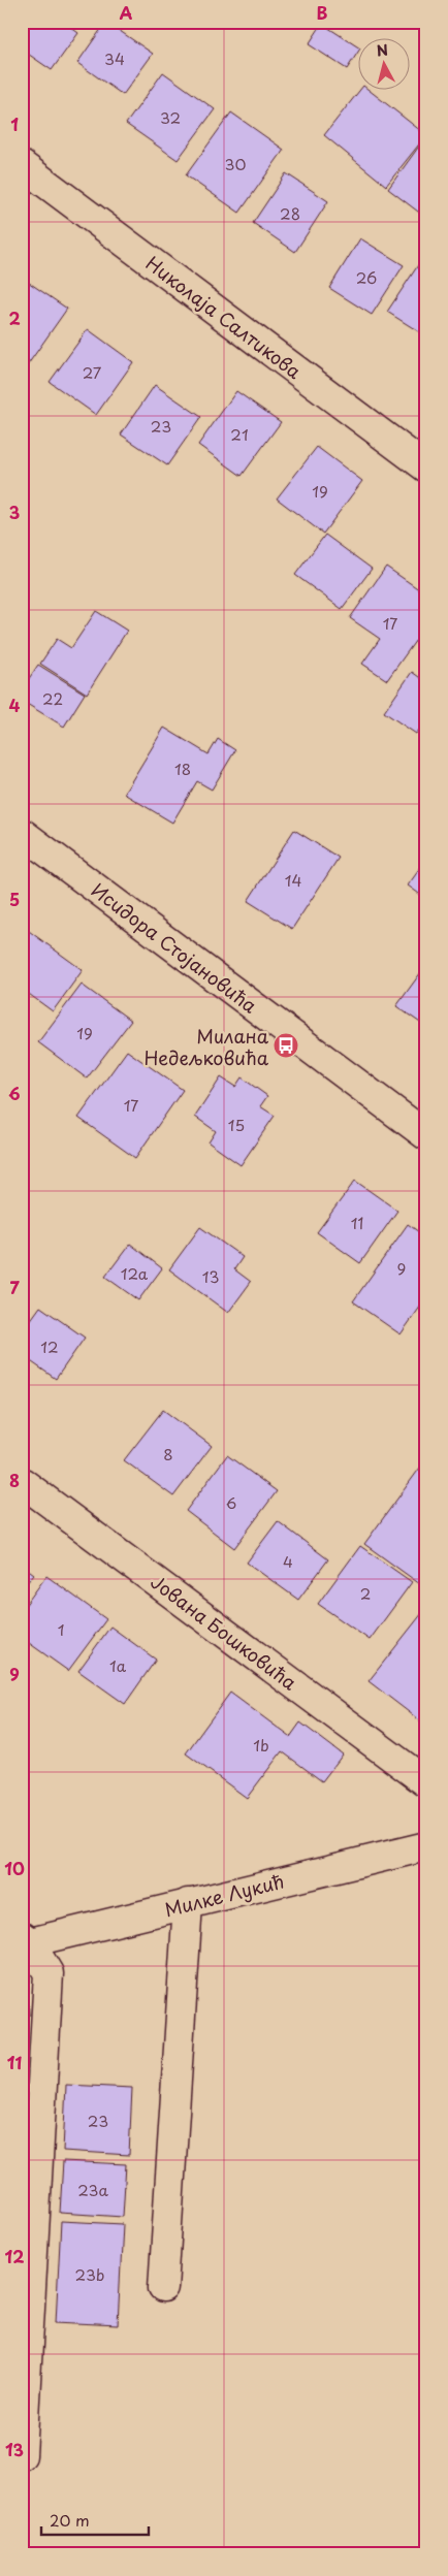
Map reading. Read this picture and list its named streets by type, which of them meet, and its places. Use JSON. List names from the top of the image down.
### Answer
{
  "streets": {
    "street": [
      "Николаја Салтикова",
      "Исидора Стојановића",
      "Јована Бошковића",
      "Милке Лукић"
    ]
  },
  "places": {
    "bus stop": ["Милана Недељковића"]
  },
  "house_numbers": [
    "34",
    "32",
    "30",
    "28",
    "26",
    "27",
    "23",
    "21",
    "19",
    "17",
    "22",
    "18",
    "14",
    "19",
    "17",
    "15",
    "11",
    "9",
    "12a",
    "13",
    "12",
    "8",
    "6",
    "4",
    "2",
    "1",
    "1a",
    "1b",
    "23",
    "23a",
    "23b"
  ],
  "scale_bar": "20 m",
  "north": "top",
  "grid": {
    "columns": ["A", "B"],
    "rows": [
      "1",
      "2",
      "3",
      "4",
      "5",
      "6",
      "7",
      "8",
      "9",
      "10",
      "11",
      "12",
      "13"
    ]
  }
}
